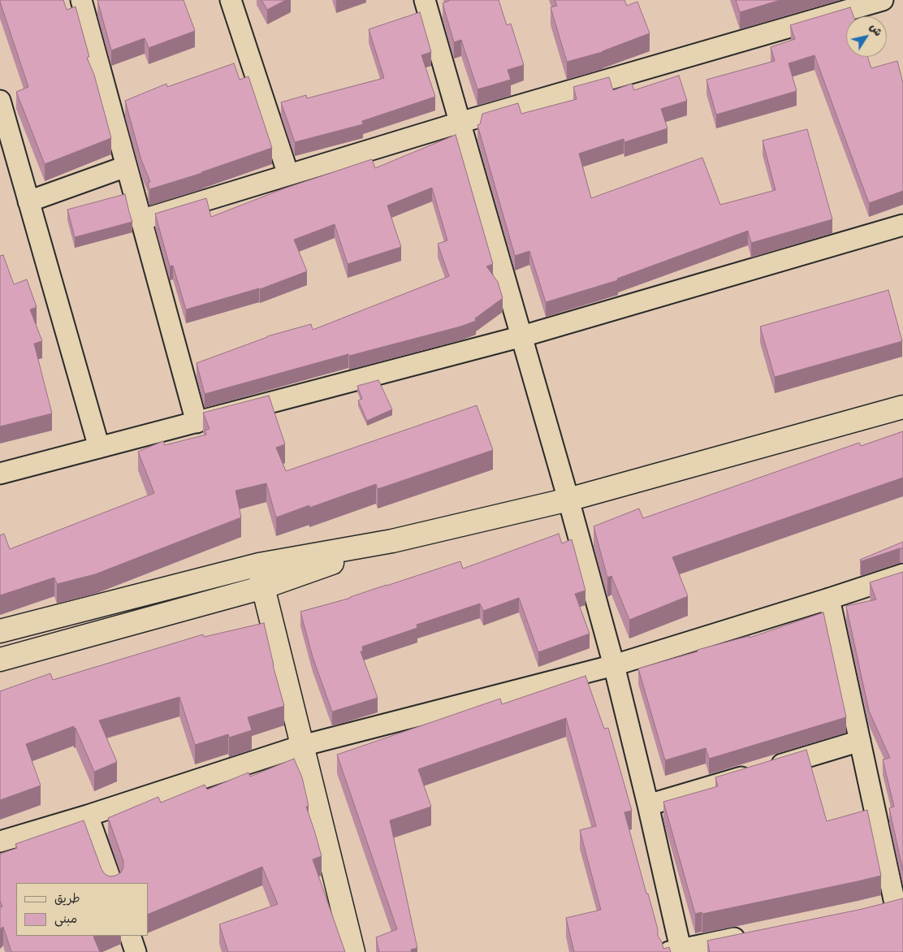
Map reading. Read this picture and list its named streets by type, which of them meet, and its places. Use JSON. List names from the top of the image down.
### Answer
{
  "legend": ["طريق", "مبنى"],
  "north": "top right"
}
